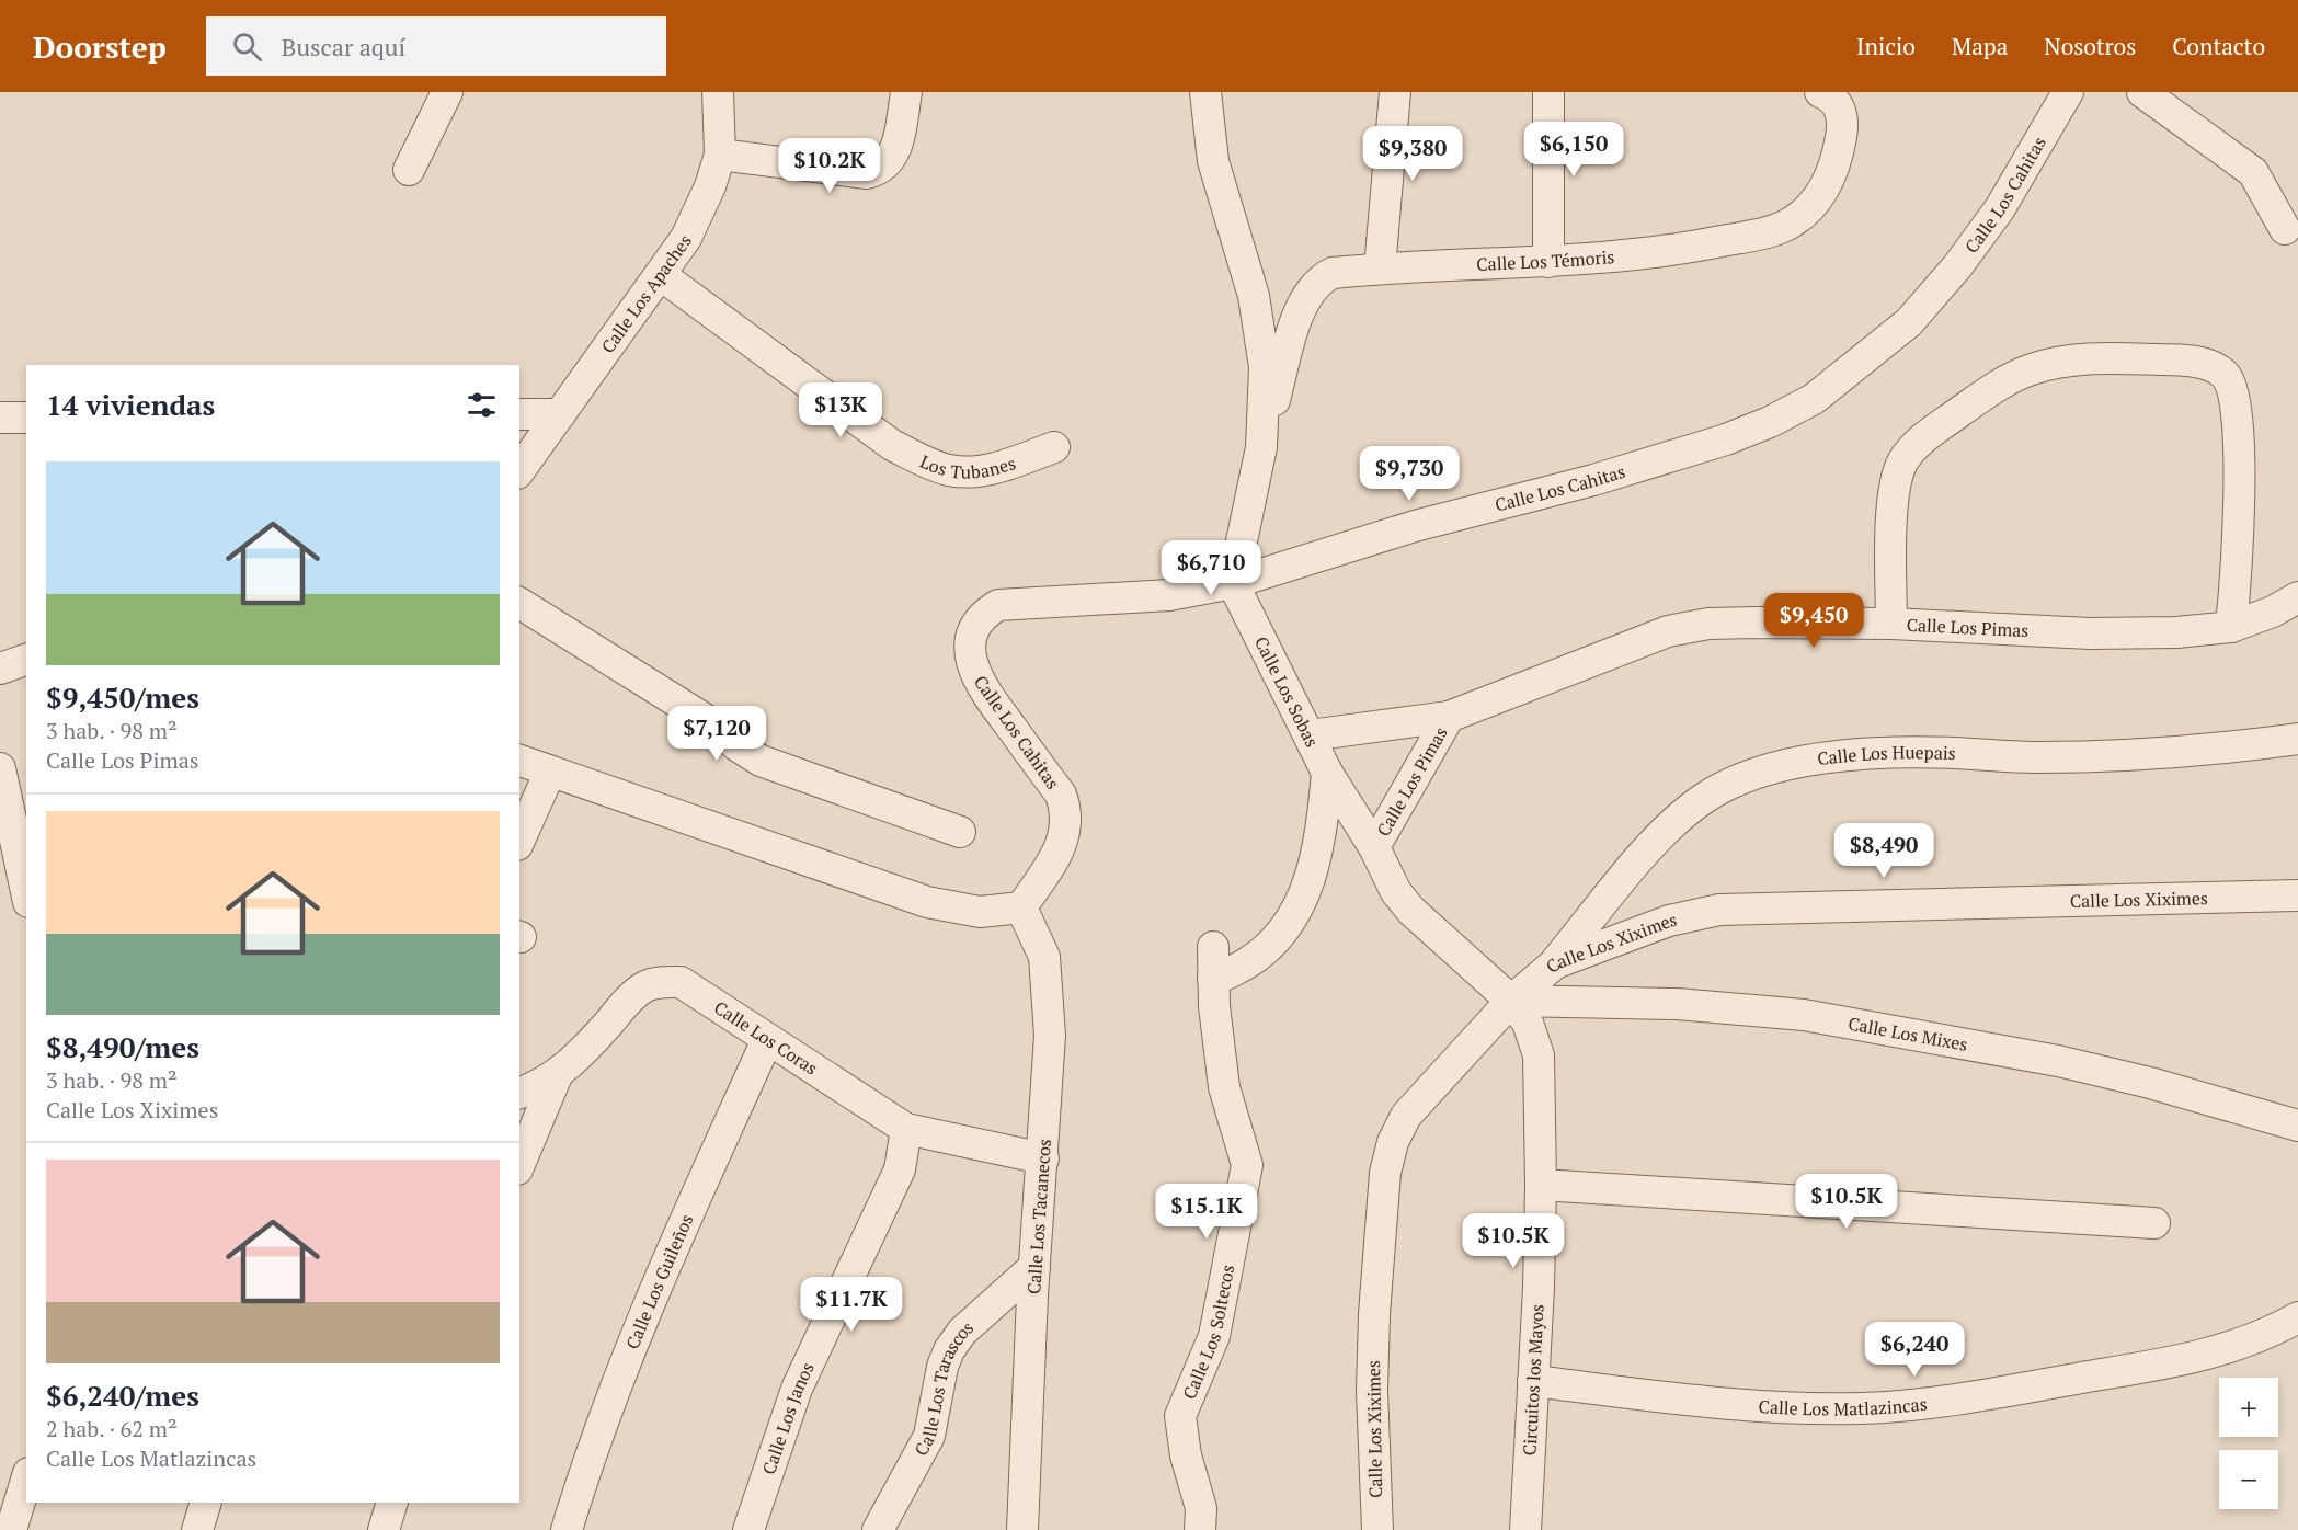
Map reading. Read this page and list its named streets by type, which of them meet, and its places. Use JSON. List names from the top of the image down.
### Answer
{
  "streets": {
    "street": [
      "Calle Los Cahitas",
      "Calle Los Témoris",
      "Calle Los Apaches",
      "Los Tubanes",
      "Calle Los Pimas",
      "Calle Los Sobas",
      "Calle Los Huepais",
      "Calle Los Xiximes",
      "Calle Los Mixes",
      "Calle Los Coras",
      "Calle Los Tacanecos",
      "Calle Los Guileños",
      "Calle Los Soltecos",
      "Circuitos los Mayos",
      "Calle Los Tarascos",
      "Calle Los Matlazincas",
      "Calle Los Janos"
    ]
  },
  "crossings": [
    ["Calle Los Cahitas", "Calle Los Sobas"],
    ["Calle Los Cahitas", "Calle Los Tacanecos"],
    ["Calle Los Apaches", "Los Tubanes"],
    ["Calle Los Pimas", "Calle Los Sobas"],
    ["Calle Los Sobas", "Calle Los Xiximes"],
    ["Calle Los Sobas", "Calle Los Mixes"],
    ["Calle Los Sobas", "Circuitos los Mayos"],
    ["Calle Los Huepais", "Calle Los Xiximes"],
    ["Calle Los Xiximes", "Calle Los Mixes"],
    ["Calle Los Xiximes", "Circuitos los Mayos"],
    ["Calle Los Mixes", "Circuitos los Mayos"],
    ["Calle Los Coras", "Calle Los Tacanecos"],
    ["Calle Los Coras", "Calle Los Guileños"],
    ["Calle Los Coras", "Calle Los Janos"],
    ["Calle Los Tacanecos", "Calle Los Tarascos"],
    ["Circuitos los Mayos", "Calle Los Matlazincas"]
  ],
  "page": {
    "header": "Doorstep",
    "search": "Buscar aquí",
    "nav": [
      "Inicio",
      "Mapa",
      "Nosotros",
      "Contacto"
    ],
    "price": [
      "$6,150",
      "$9,380",
      "$10.2K",
      "$13K",
      "$9,730",
      "$6,710",
      "$9,450",
      "$7,120",
      "$8,490",
      "$10.5K",
      "$15.1K",
      "$10.5K",
      "$11.7K",
      "$6,240"
    ],
    "heading": "14 viviendas",
    "list": [
      {
        "name": "$9,450/mes",
        "note": "3 hab. · 98 m² · Calle Los Pimas"
      },
      {
        "name": "$8,490/mes",
        "note": "3 hab. · 98 m² · Calle Los Xiximes"
      },
      {
        "name": "$6,240/mes",
        "note": "2 hab. · 62 m² · Calle Los Matlazincas"
      }
    ],
    "map_buttons": ["+", "−"]
  }
}
